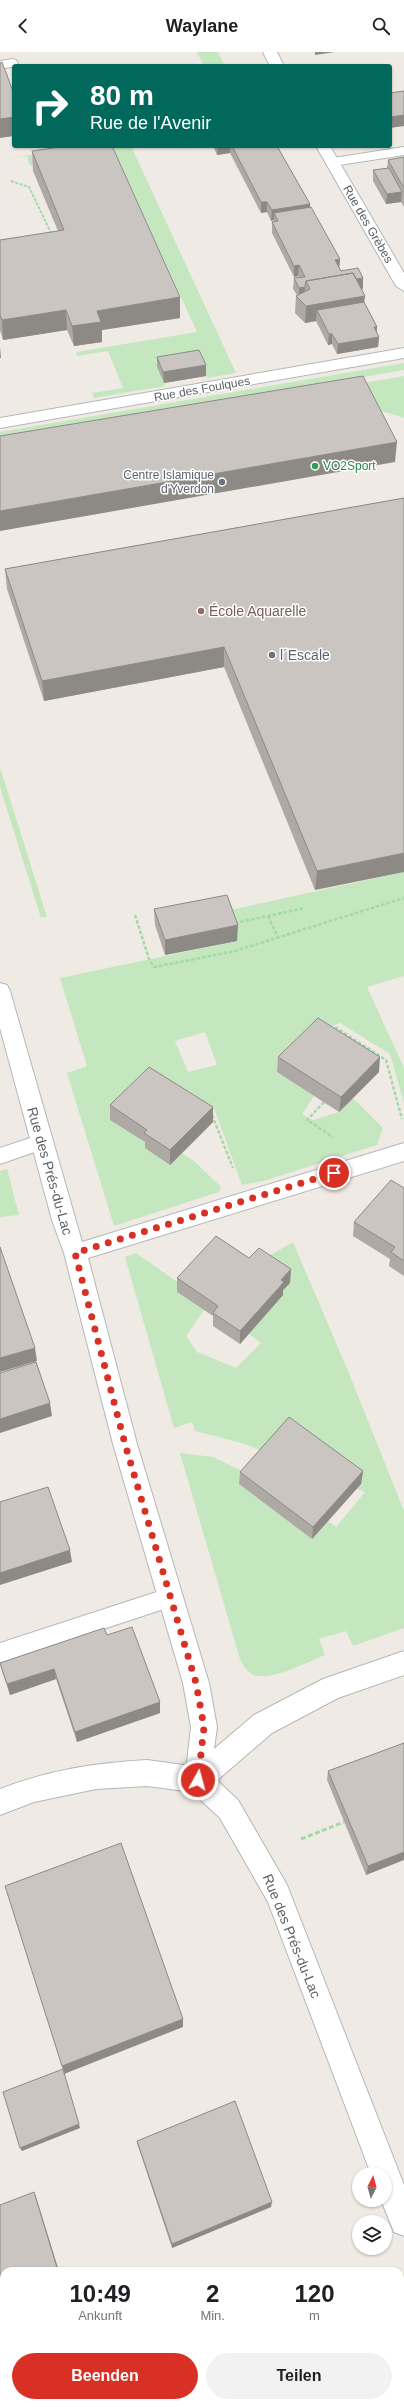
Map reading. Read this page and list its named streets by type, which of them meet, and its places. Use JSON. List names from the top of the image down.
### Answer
{
  "streets": {
    "street": ["Rue des Grèbes", "Rue des Foulques", "Rue des Prés-du-Lac"]
  },
  "places": [
    "VO2Sport",
    "Centre Islamique d'Yverdon",
    "École Aquarelle",
    "l´Escale"
  ],
  "north": "top",
  "page": {
    "header": "Waylane",
    "turn": ["80 m", "Rue de l'Avenir"],
    "eta": [
      "10:49",
      "Ankunft",
      "2",
      "Min.",
      "120",
      "m"
    ],
    "buttons": ["Beenden", "Teilen"]
  }
}
